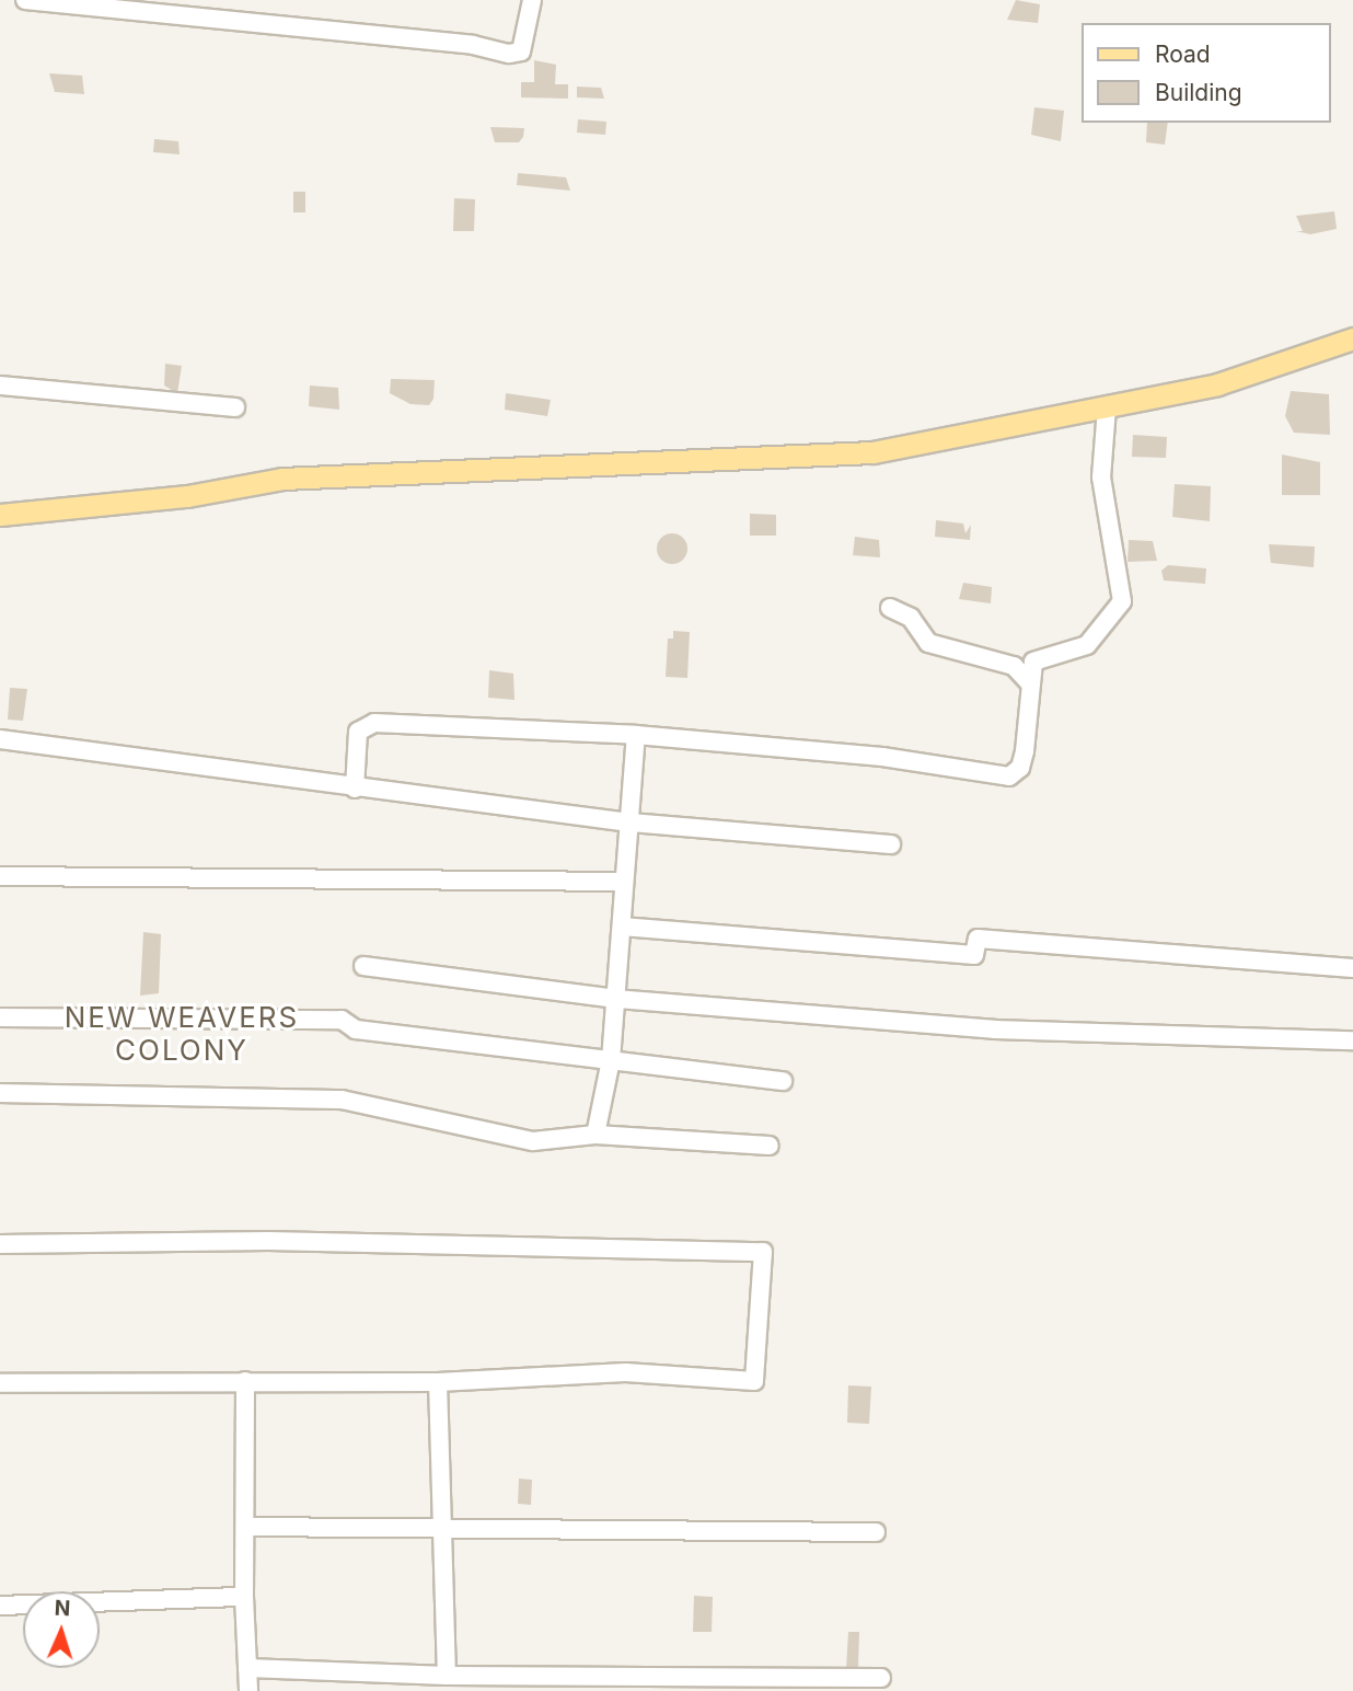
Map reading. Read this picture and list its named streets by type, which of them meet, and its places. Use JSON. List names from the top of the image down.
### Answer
{
  "districts": ["NEW WEAVERS COLONY"],
  "legend": ["Road", "Building"],
  "north": "top"
}
